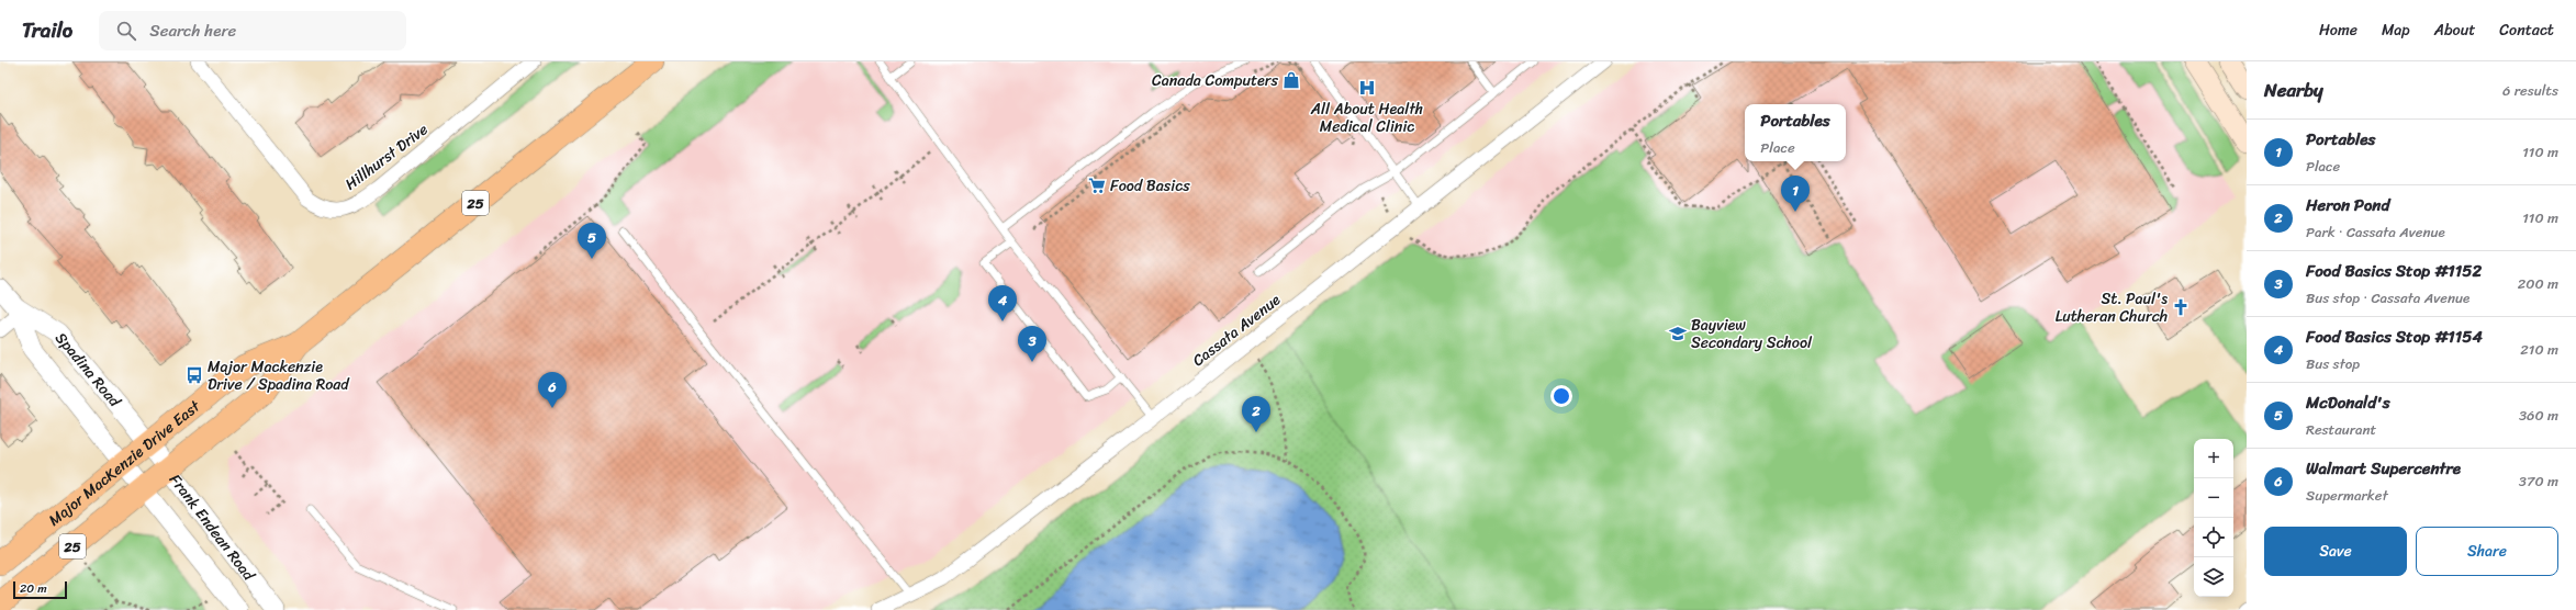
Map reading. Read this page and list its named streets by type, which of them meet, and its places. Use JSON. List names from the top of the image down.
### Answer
{
  "streets": {
    "main road": ["25", "Major MacKenzie Drive East"],
    "street": [
      "Hillhurst Drive",
      "Cassata Avenue",
      "Spadina Road",
      "Frank Endean Road"
    ]
  },
  "crossings": [
    ["Spadina Road", "Major MacKenzie Drive East"],
    ["Spadina Road", "Frank Endean Road"],
    ["Major MacKenzie Drive East", "Frank Endean Road"]
  ],
  "places": {
    "shop": ["Canada Computers"],
    "hospital": ["All About Health Medical Clinic"],
    "supermarket": ["Food Basics"],
    "church": ["St. Paul's Lutheran Church"],
    "school or university": ["Bayview Secondary School"],
    "bus stop": ["Major Mackenzie Drive / Spadina Road"]
  },
  "scale_bar": "20 m",
  "page": {
    "header": "Trailo",
    "search": "Search here",
    "nav": [
      "Home",
      "Map",
      "About",
      "Contact"
    ],
    "heading": ["Nearby", "6 results"],
    "popup": ["Portables", "Place"],
    "list": [
      {
        "mark": "1",
        "name": "Portables",
        "note": "Place",
        "value": "110 m"
      },
      {
        "mark": "2",
        "name": "Heron Pond",
        "note": "Park · Cassata Avenue",
        "value": "110 m"
      },
      {
        "mark": "3",
        "name": "Food Basics Stop #1152",
        "note": "Bus stop · Cassata Avenue",
        "value": "200 m"
      },
      {
        "mark": "4",
        "name": "Food Basics Stop #1154",
        "note": "Bus stop",
        "value": "210 m"
      },
      {
        "mark": "5",
        "name": "McDonald's",
        "note": "Restaurant",
        "value": "360 m"
      },
      {
        "mark": "6",
        "name": "Walmart Supercentre",
        "note": "Supermarket",
        "value": "370 m"
      }
    ],
    "pins": [
      "1",
      "5",
      "4",
      "3",
      "6",
      "2"
    ],
    "map_buttons": ["+", "−"],
    "buttons": ["Save", "Share"],
    "scale": "20 m"
  }
}
